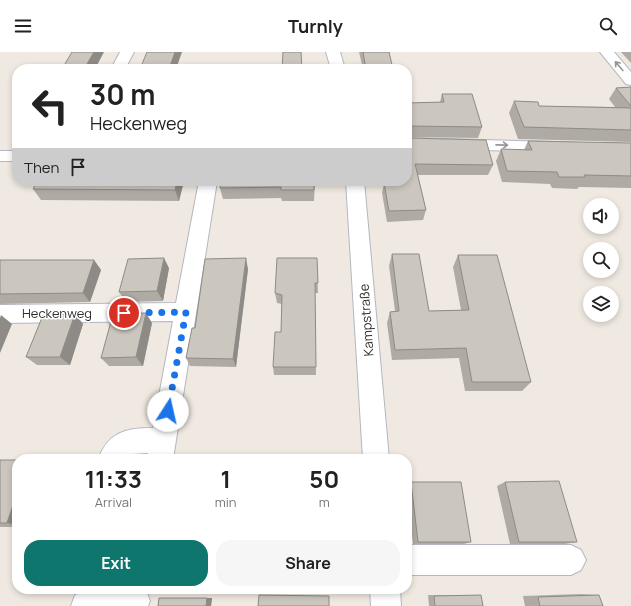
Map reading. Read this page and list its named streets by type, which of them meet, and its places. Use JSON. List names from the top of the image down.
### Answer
{
  "streets": {
    "street": ["Heckenweg", "Kampstraße"]
  },
  "page": {
    "header": "Turnly",
    "turn": ["30 m", "Heckenweg"],
    "then": "Then",
    "eta": [
      "11:33",
      "Arrival",
      "1",
      "min",
      "50",
      "m"
    ],
    "buttons": ["Exit", "Share"]
  }
}
